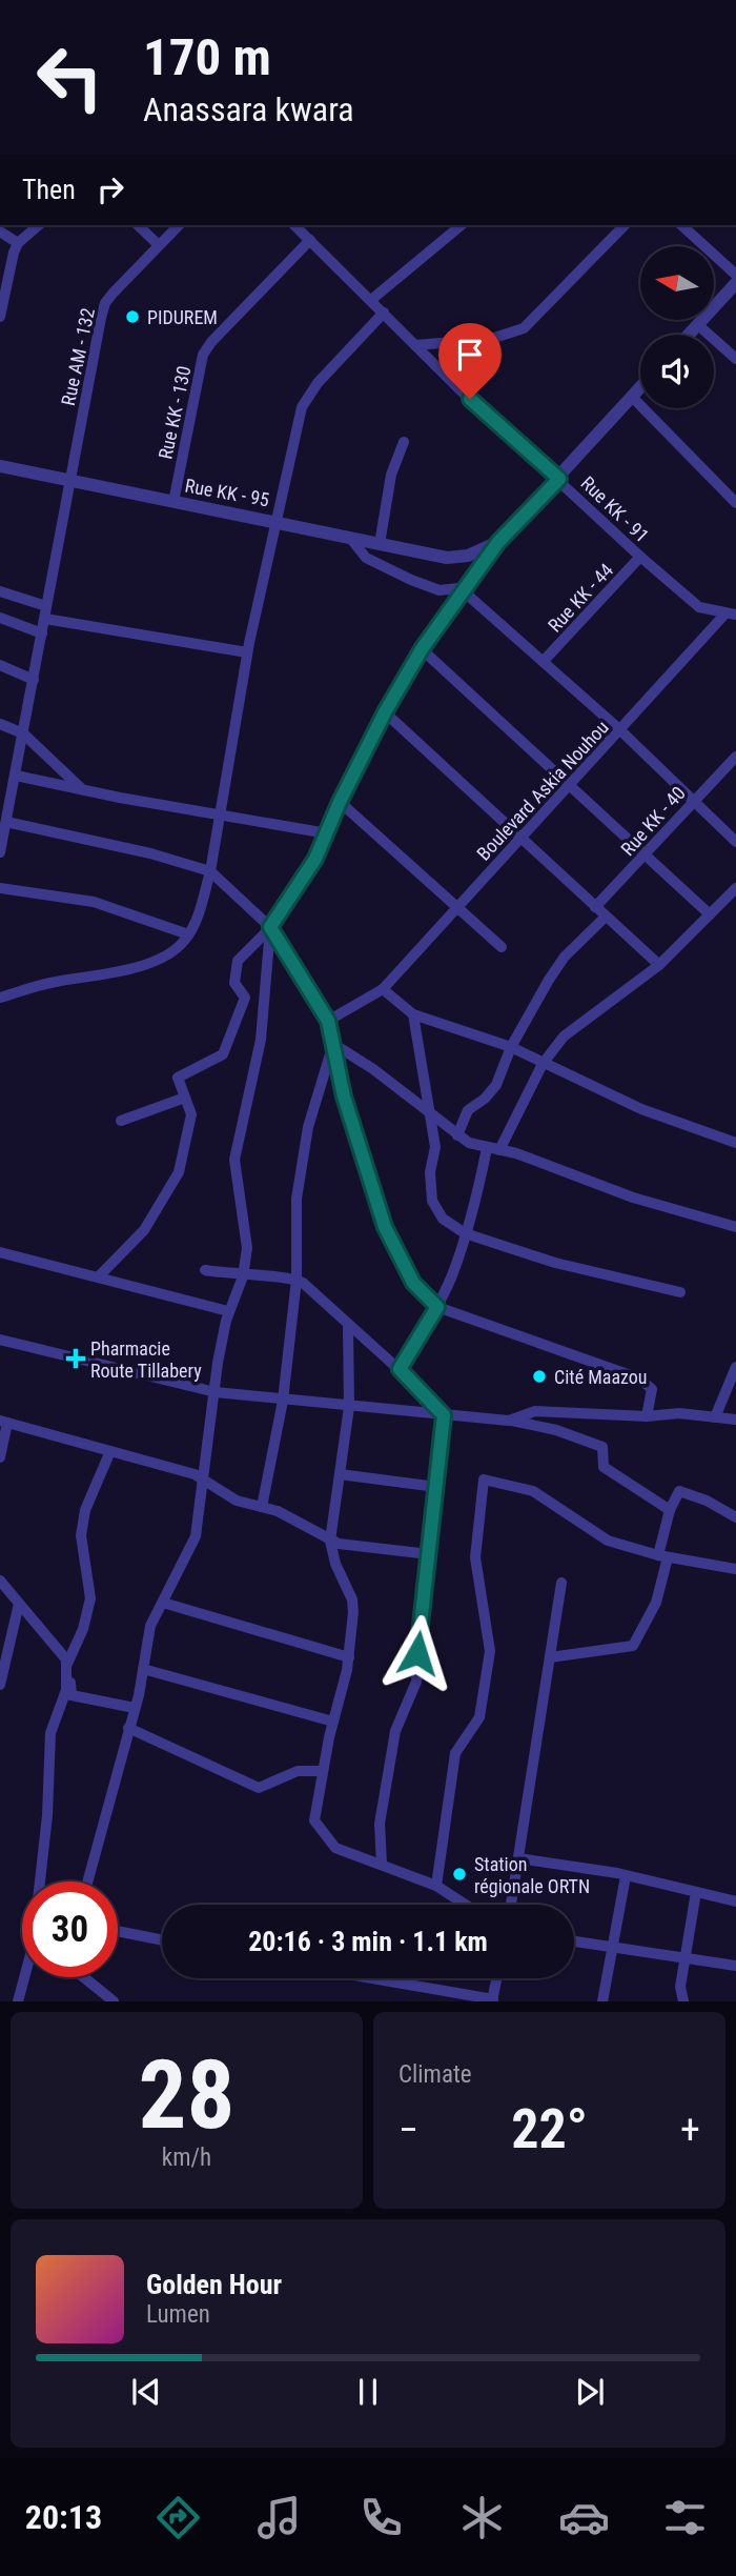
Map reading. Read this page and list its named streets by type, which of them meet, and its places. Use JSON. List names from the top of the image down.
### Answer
{
  "streets": {
    "street": [
      "Rue AM - 132",
      "Rue KK - 130",
      "Rue KK - 95",
      "Rue KK - 91",
      "Rue KK - 44",
      "Boulevard Askia Nouhou",
      "Rue KK - 40"
    ]
  },
  "crossings": [
    ["Rue AM - 132", "Rue KK - 95"],
    ["Rue KK - 130", "Rue KK - 95"],
    ["Rue KK - 130", "Rue KK - 91"],
    ["Rue KK - 91", "Rue KK - 44"],
    ["Rue KK - 91", "Boulevard Askia Nouhou"]
  ],
  "places": {
    "other": ["PIDUREM", "Cité Maazou", "Station régionale ORTN"],
    "health": ["Pharmacie Route Tillabery"]
  },
  "north": "left",
  "page": {
    "turn": ["170 m", "Anassara kwara"],
    "then": "Then",
    "limit": "30",
    "trip": "20:16 · 3 min · 1.1 km",
    "tile": [
      ["28", "km/h"],
      "Climate"
    ],
    "heat": ["−", "22°", "+"],
    "song": ["Golden Hour", "Lumen"],
    "tabs": "20:13"
  }
}
